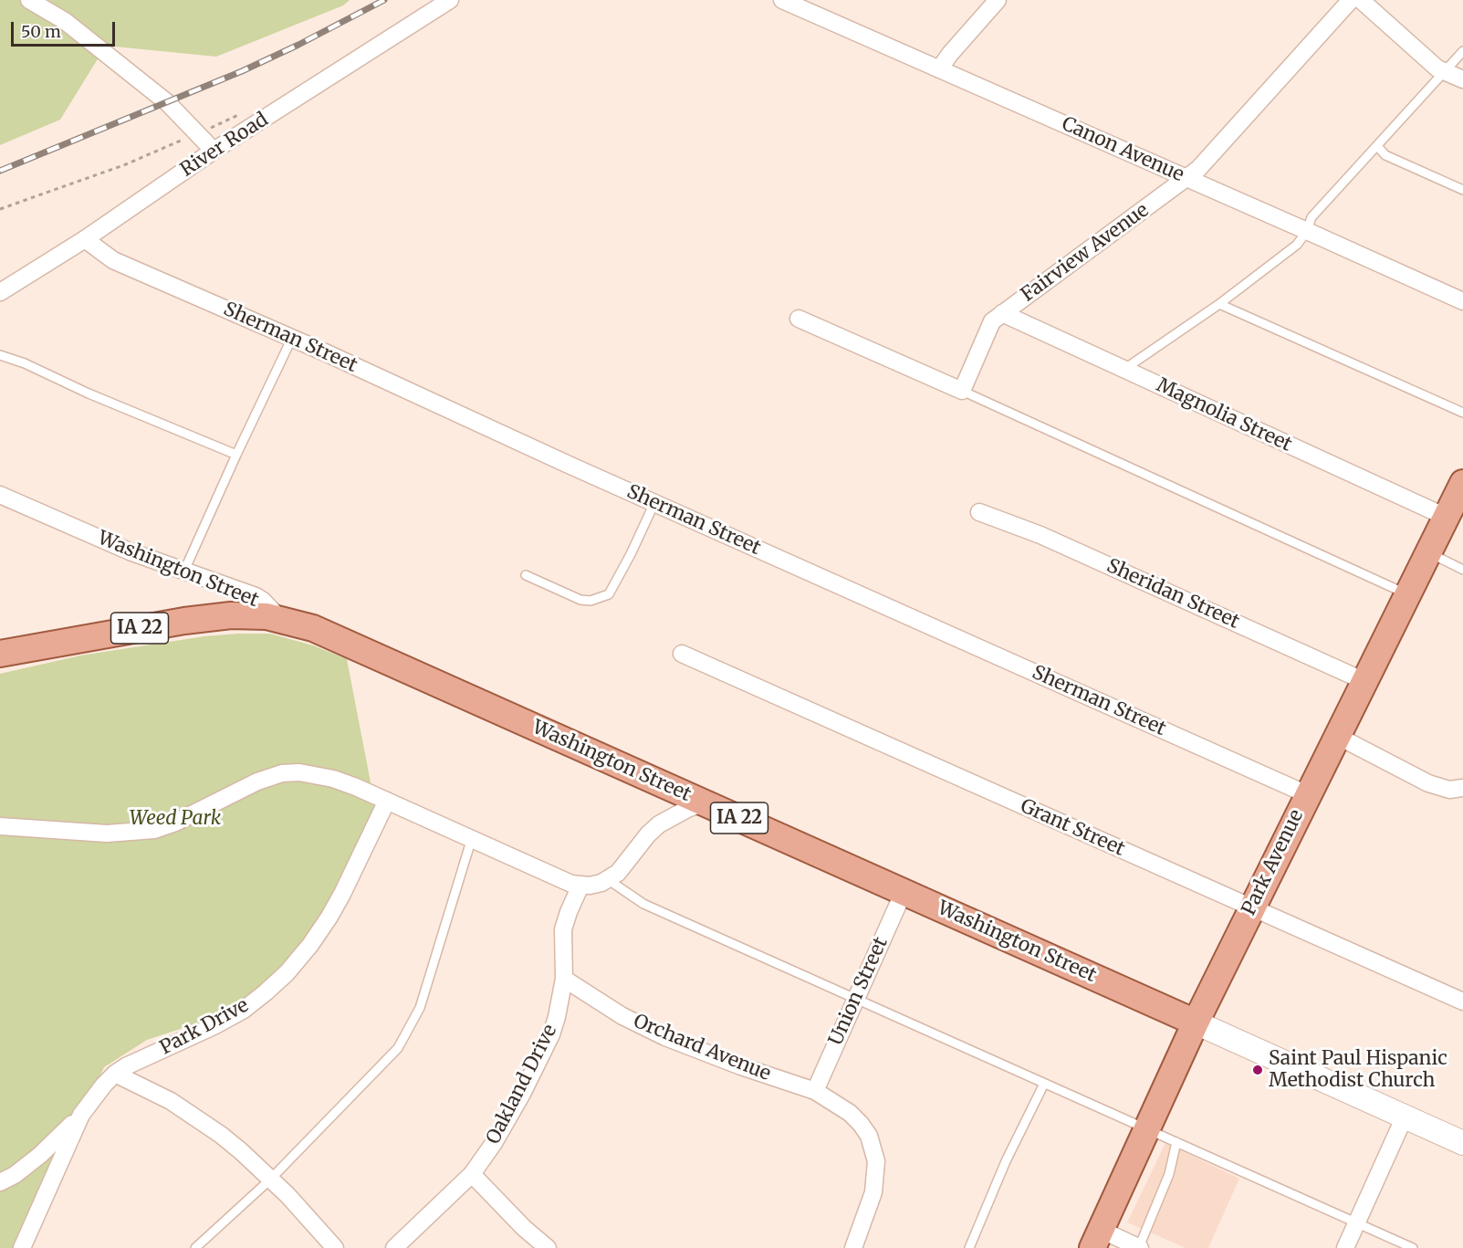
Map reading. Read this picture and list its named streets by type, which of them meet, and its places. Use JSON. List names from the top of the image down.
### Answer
{
  "streets": {
    "main road": ["Washington Street", "IA 22", "Park Avenue"],
    "street": [
      "River Road",
      "Canon Avenue",
      "Fairview Avenue",
      "Sherman Street",
      "Magnolia Street",
      "Sheridan Street",
      "Grant Street",
      "Union Street",
      "Park Drive",
      "Orchard Avenue",
      "Oakland Drive"
    ]
  },
  "crossings": [
    ["River Road", "Sherman Street"],
    ["Canon Avenue", "Fairview Avenue"],
    ["Fairview Avenue", "Magnolia Street"],
    ["Sherman Street", "Park Avenue"],
    ["Magnolia Street", "Park Avenue"],
    ["Washington Street", "IA 22"],
    ["Washington Street", "Park Avenue"],
    ["Washington Street", "Union Street"],
    ["Sheridan Street", "Park Avenue"],
    ["Grant Street", "Park Avenue"],
    ["Union Street", "Orchard Avenue"],
    ["Orchard Avenue", "Oakland Drive"]
  ],
  "parks": ["Weed Park"],
  "places": ["Saint Paul Hispanic Methodist Church"],
  "scale_bar": "50 m"
}
